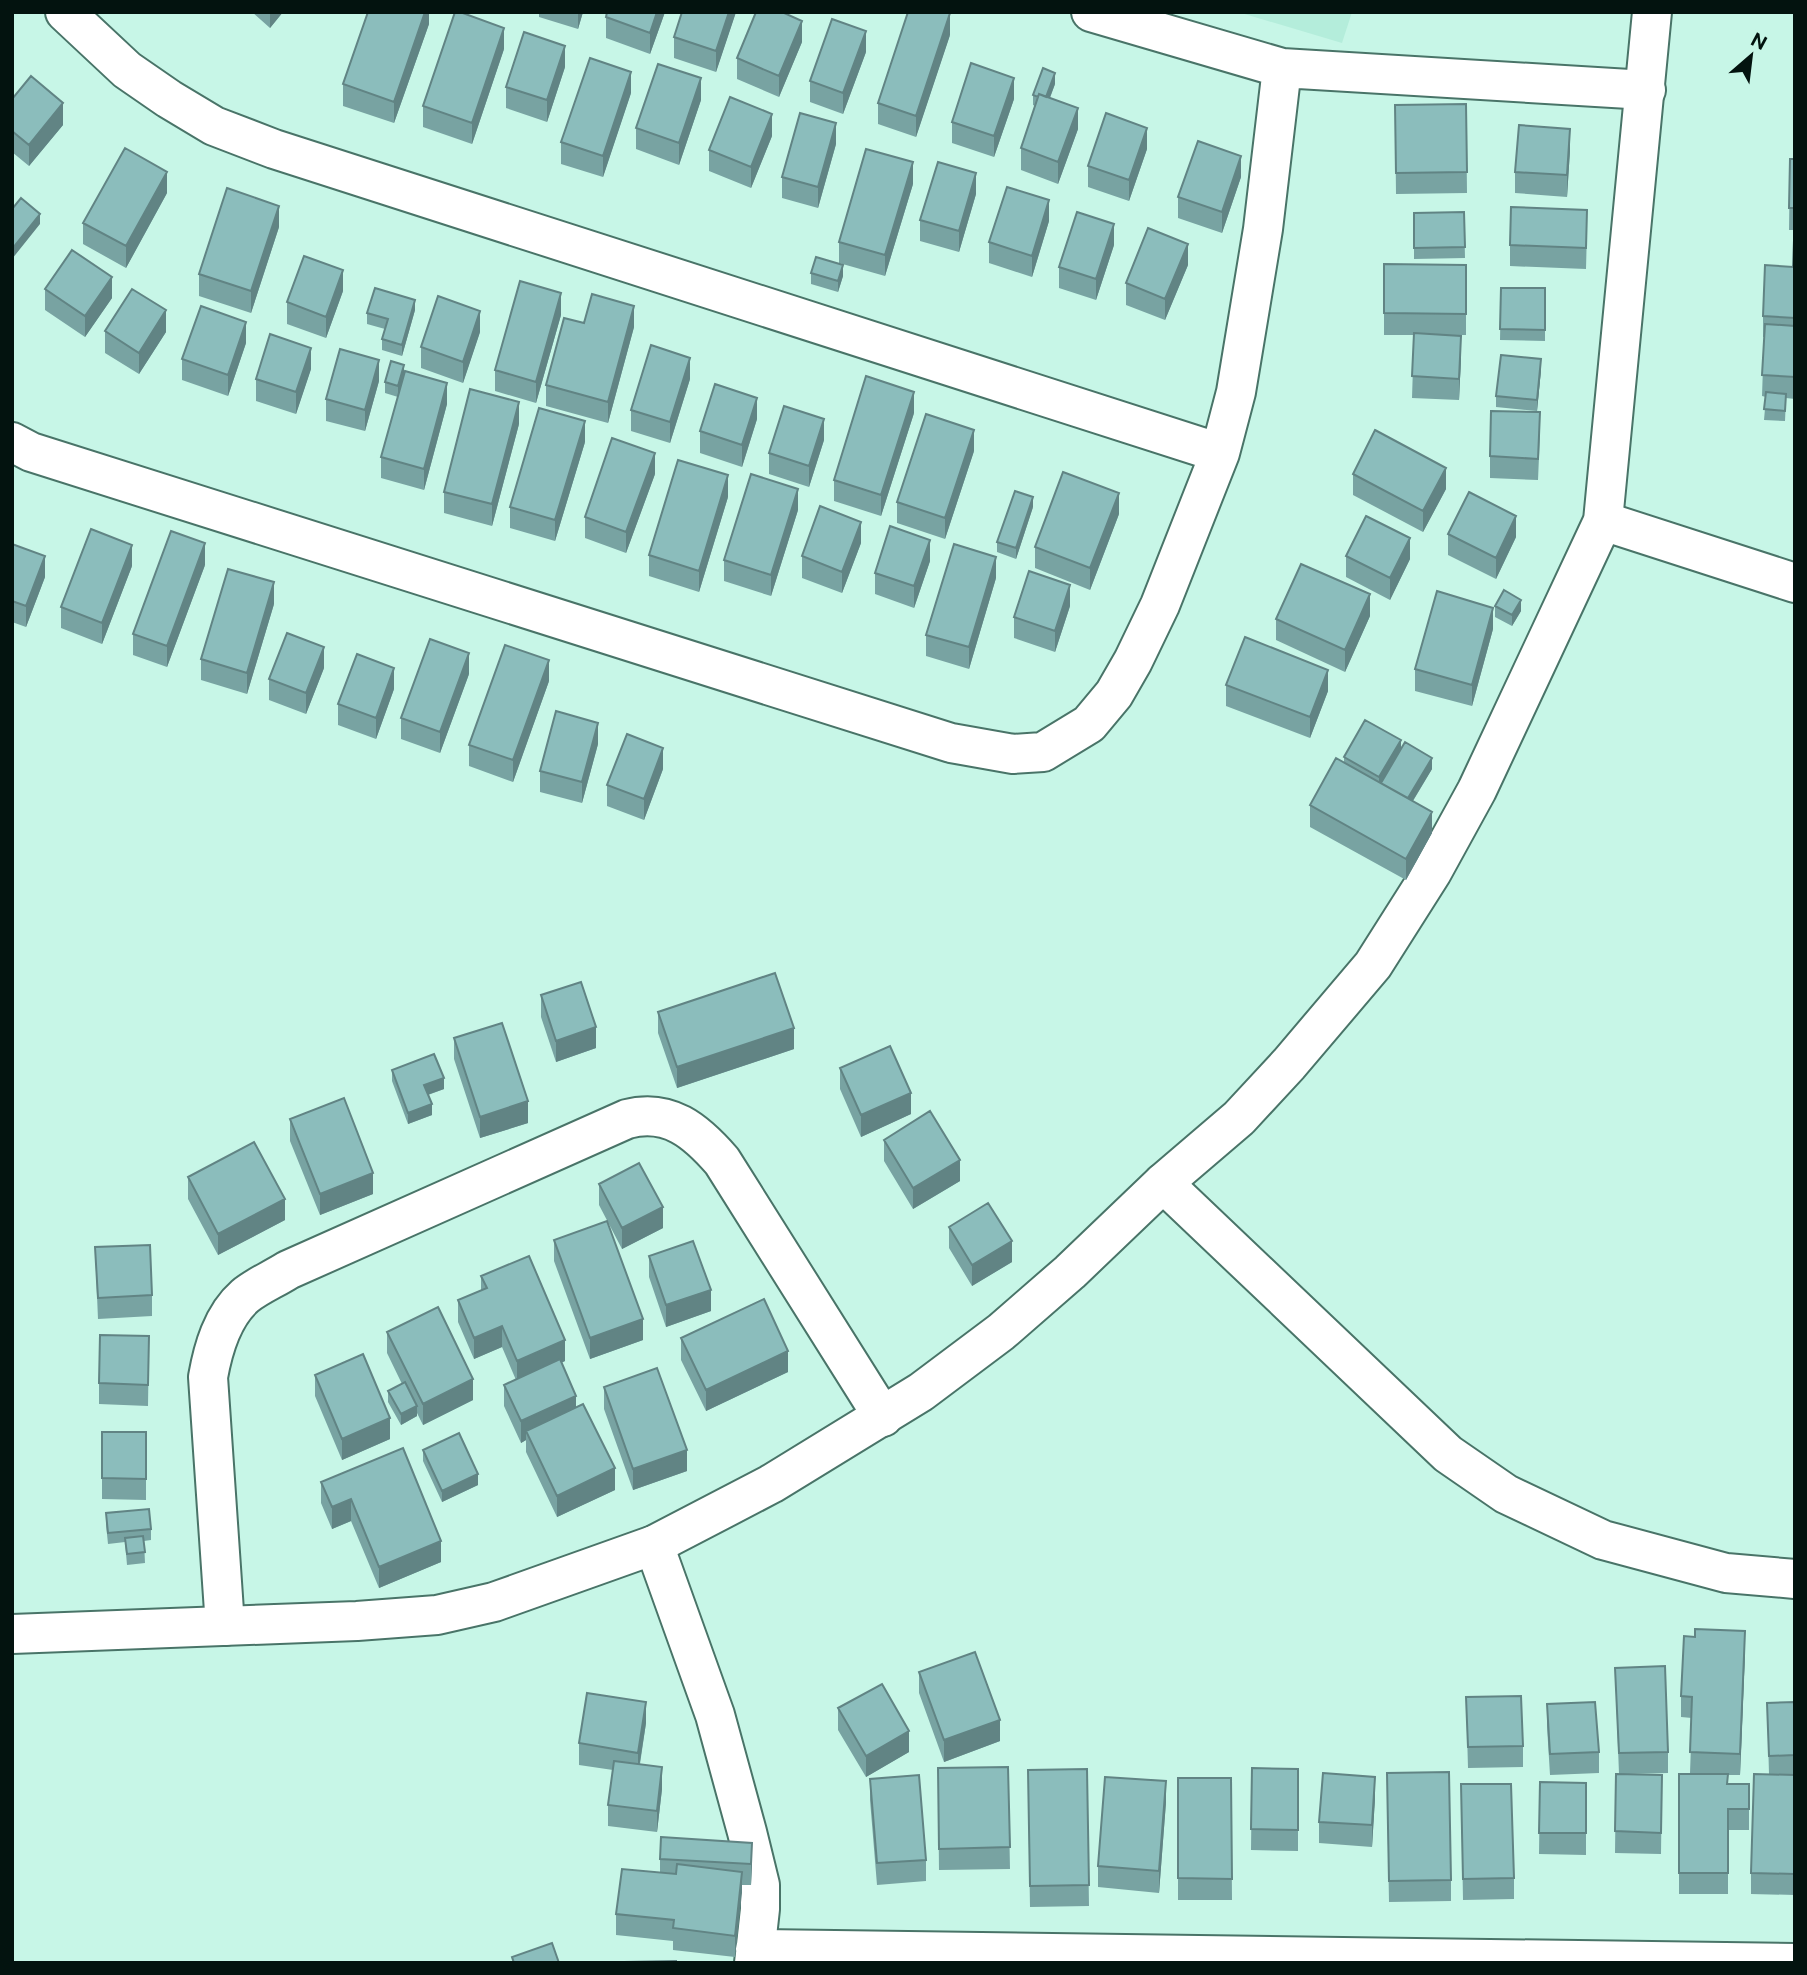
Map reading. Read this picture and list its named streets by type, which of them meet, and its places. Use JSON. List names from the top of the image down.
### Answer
{
  "north": "top right"
}
